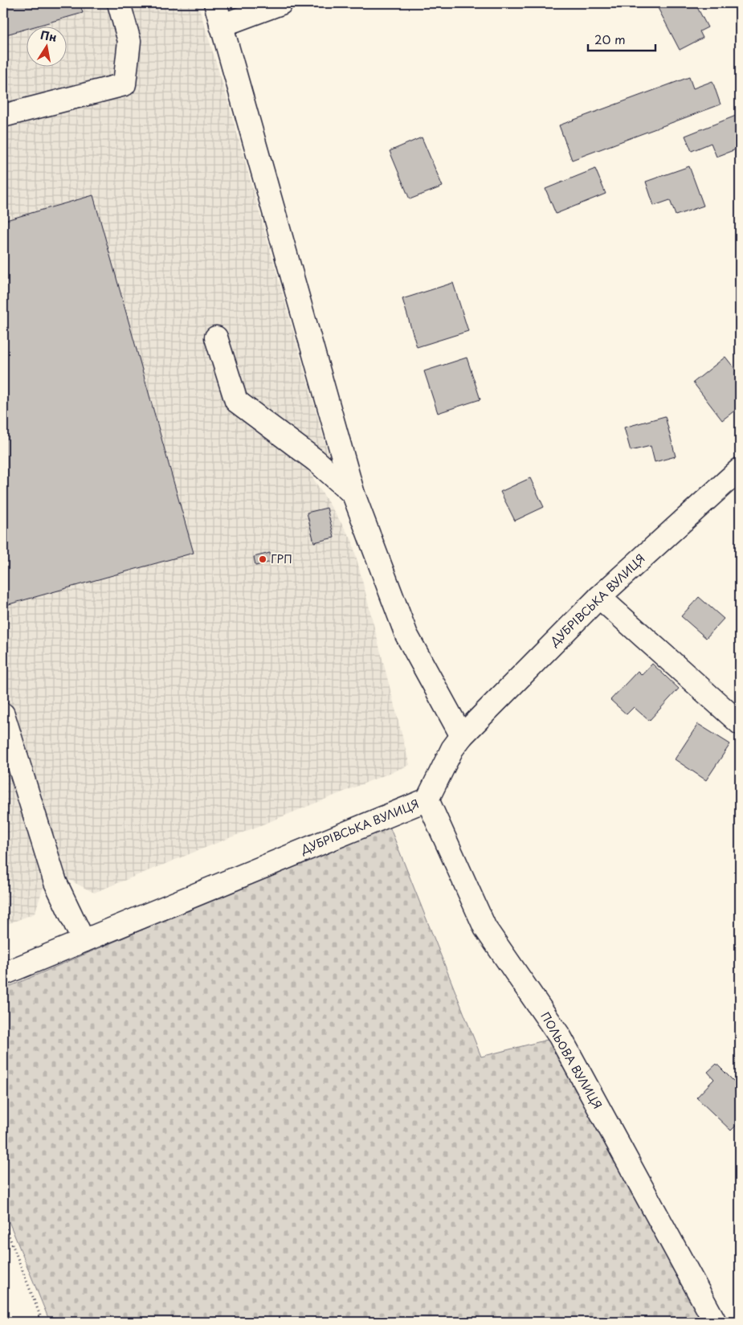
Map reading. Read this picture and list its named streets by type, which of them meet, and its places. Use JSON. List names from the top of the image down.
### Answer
{
  "streets": {
    "street": ["ДУБРІВСЬКА ВУЛИЦЯ", "ПОЛЬОВА ВУЛИЦЯ"]
  },
  "crossings": [
    ["ДУБРІВСЬКА ВУЛИЦЯ", "ПОЛЬОВА ВУЛИЦЯ"]
  ],
  "places": ["ГРП"],
  "scale_bar": "20 m",
  "north": "top"
}
